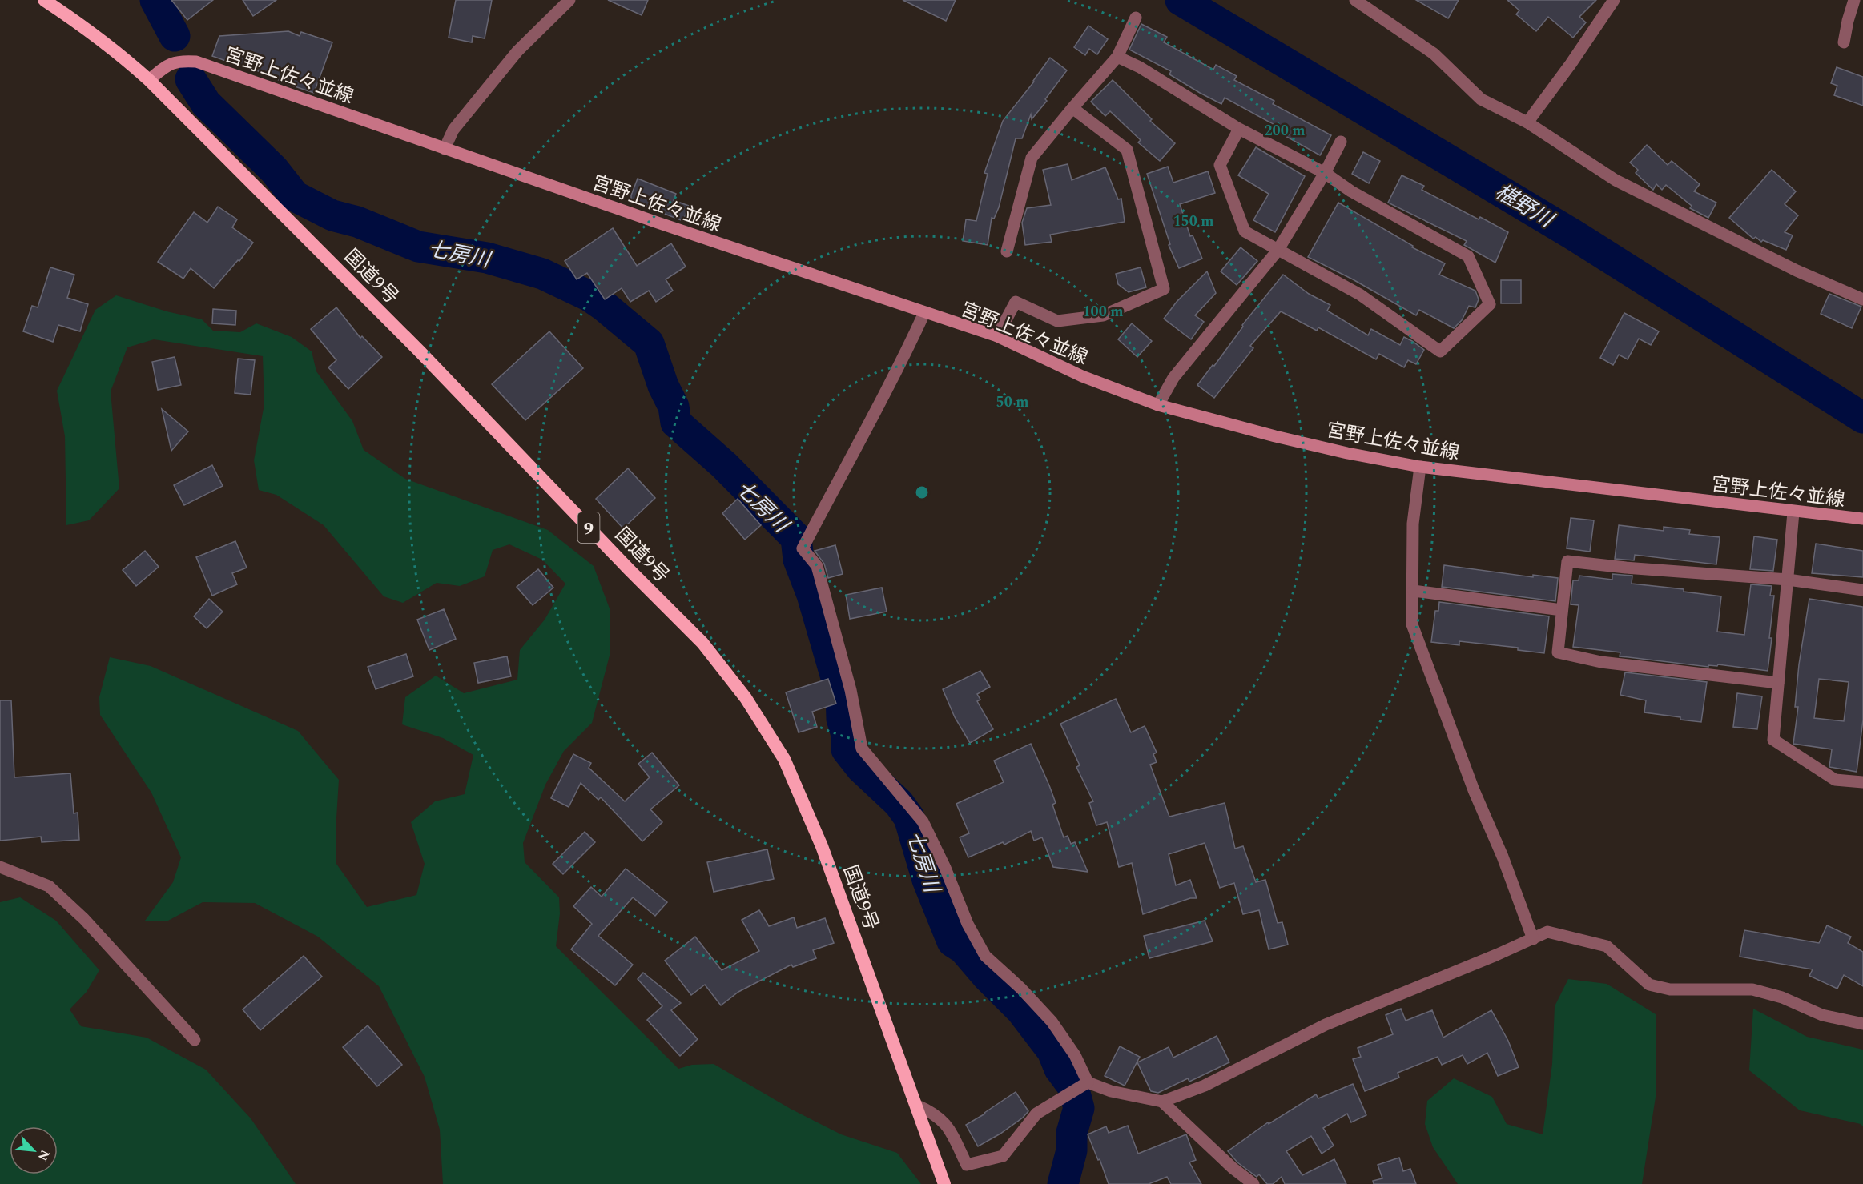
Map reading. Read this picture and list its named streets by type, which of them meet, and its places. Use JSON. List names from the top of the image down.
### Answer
{
  "streets": {
    "highway": ["国道9号", "9"],
    "main road": ["宮野上佐々並線"]
  },
  "crossings": [
    ["宮野上佐々並線", "国道9号"]
  ],
  "water": ["椹野川", "七房川"],
  "north": "bottom right",
  "rings": [
    "200 m",
    "150 m",
    "100 m",
    "50 m"
  ]
}
